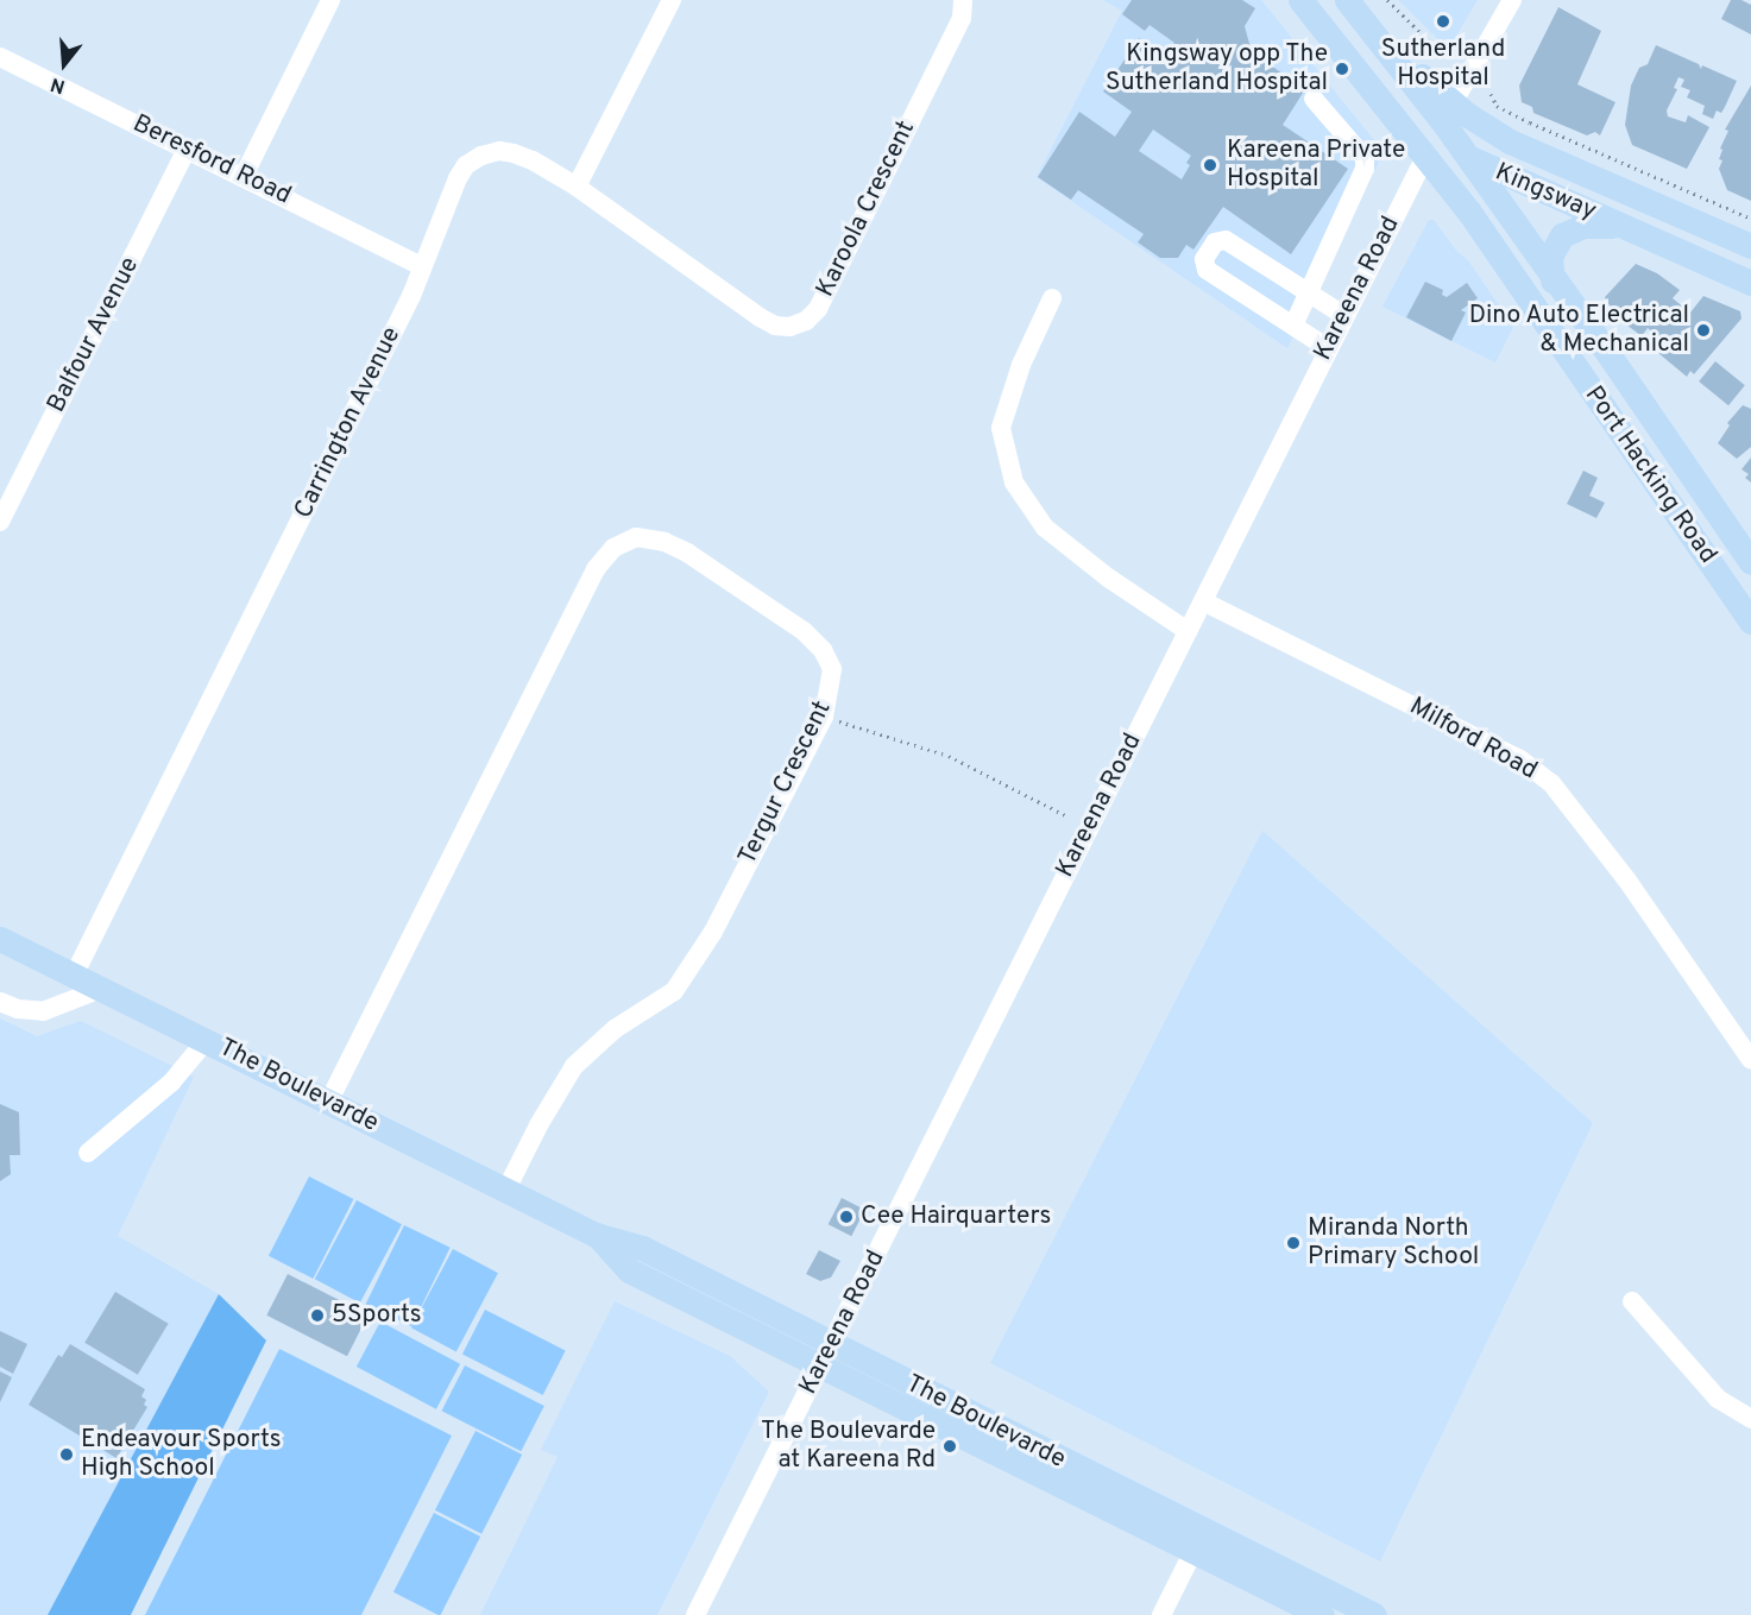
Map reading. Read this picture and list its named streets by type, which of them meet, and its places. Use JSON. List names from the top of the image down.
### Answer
{
  "streets": {
    "main road": ["Kingsway", "Port Hacking Road", "The Boulevarde"],
    "street": [
      "Beresford Road",
      "Karoola Crescent",
      "Kareena Road",
      "Balfour Avenue",
      "Carrington Avenue",
      "Milford Road",
      "Tergur Crescent"
    ]
  },
  "crossings": [
    ["Beresford Road", "Balfour Avenue"],
    ["Beresford Road", "Carrington Avenue"],
    ["Kingsway", "Kareena Road"],
    ["Kingsway", "Port Hacking Road"],
    ["Karoola Crescent", "Carrington Avenue"],
    ["Kareena Road", "Port Hacking Road"],
    ["Kareena Road", "Milford Road"],
    ["Kareena Road", "The Boulevarde"],
    ["Carrington Avenue", "The Boulevarde"],
    ["Tergur Crescent", "The Boulevarde"]
  ],
  "places": [
    "Sutherland Hospital",
    "Kingsway opp The Sutherland Hospital",
    "Kareena Private Hospital",
    "Dino Auto Electrical & Mechanical",
    "Cee Hairquarters",
    "Miranda North Primary School",
    "5Sports",
    "The Boulevarde at Kareena Rd",
    "Endeavour Sports High School"
  ],
  "north": "bottom"
}
